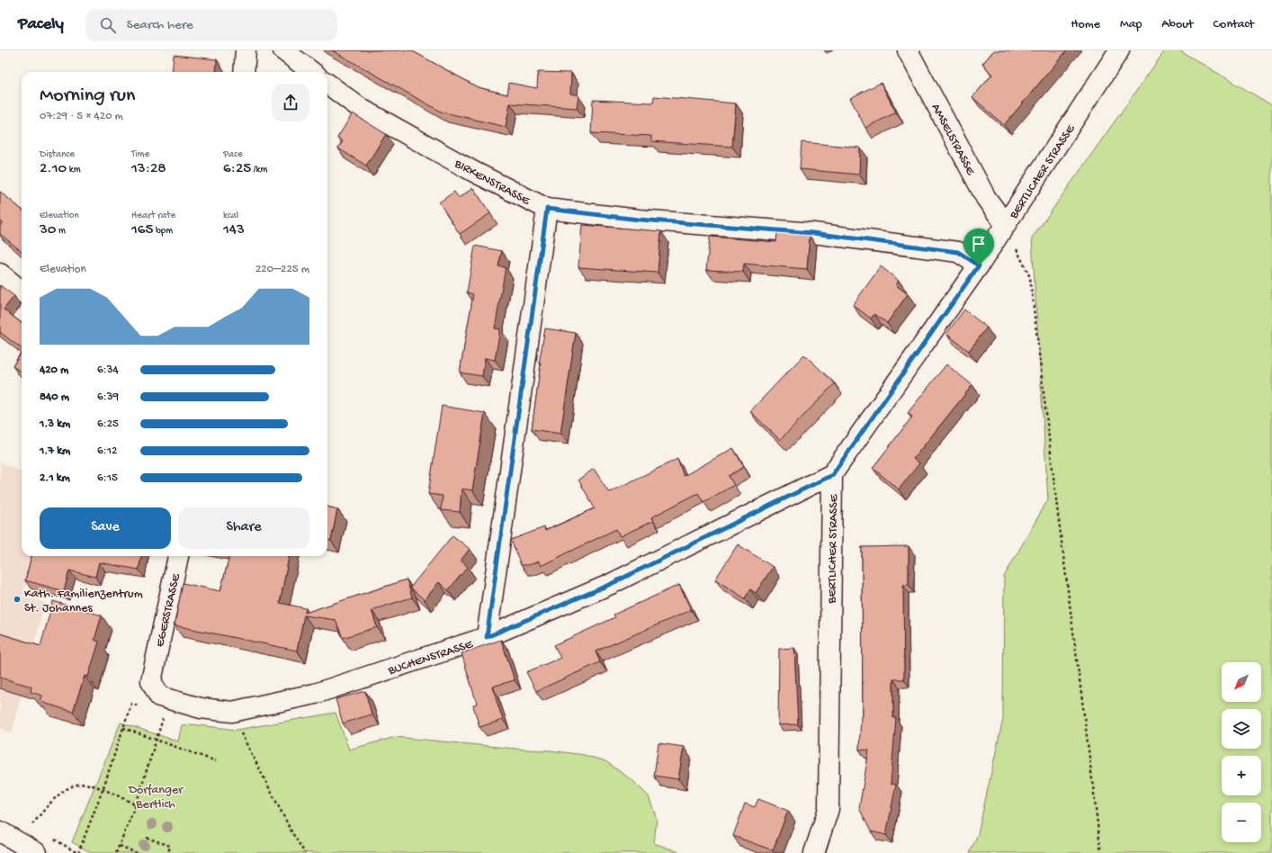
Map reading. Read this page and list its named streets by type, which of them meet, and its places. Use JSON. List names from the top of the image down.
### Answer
{
  "streets": {
    "street": [
      "AMSELSTRASSE",
      "BERTLICHER STRASSE",
      "BIRKENSTRASSE",
      "EGERSTRASSE",
      "BUCHENSTRASSE"
    ]
  },
  "crossings": [
    ["AMSELSTRASSE", "BERTLICHER STRASSE"],
    ["BERTLICHER STRASSE", "BIRKENSTRASSE"],
    ["BERTLICHER STRASSE", "BUCHENSTRASSE"],
    ["EGERSTRASSE", "BUCHENSTRASSE"]
  ],
  "parks": ["Dorfanger Bertlich"],
  "places": ["Kath. Familienzentrum St. Johannes"],
  "north": "bottom left",
  "page": {
    "header": "Pacely",
    "search": "Search here",
    "nav": [
      "Home",
      "Map",
      "About",
      "Contact"
    ],
    "heading": ["Morning run", "07:29 · 5 × 420 m"],
    "stats": [
      ["Distance", "2.10 km"],
      ["Time", "13:28"],
      ["Pace", "6:25 /km"],
      ["Elevation", "30 m"],
      ["Heart rate", "165 bpm"],
      ["kcal", "143"]
    ],
    "chart": ["Elevation", "220–225 m"],
    "list": [
      {
        "name": "420 m",
        "note": "6:34"
      },
      {
        "name": "840 m",
        "note": "6:39"
      },
      {
        "name": "1.3 km",
        "note": "6:25"
      },
      {
        "name": "1.7 km",
        "note": "6:12"
      },
      {
        "name": "2.1 km",
        "note": "6:15"
      }
    ],
    "buttons": ["Save", "Share"],
    "map_buttons": ["+", "−"]
  }
}
